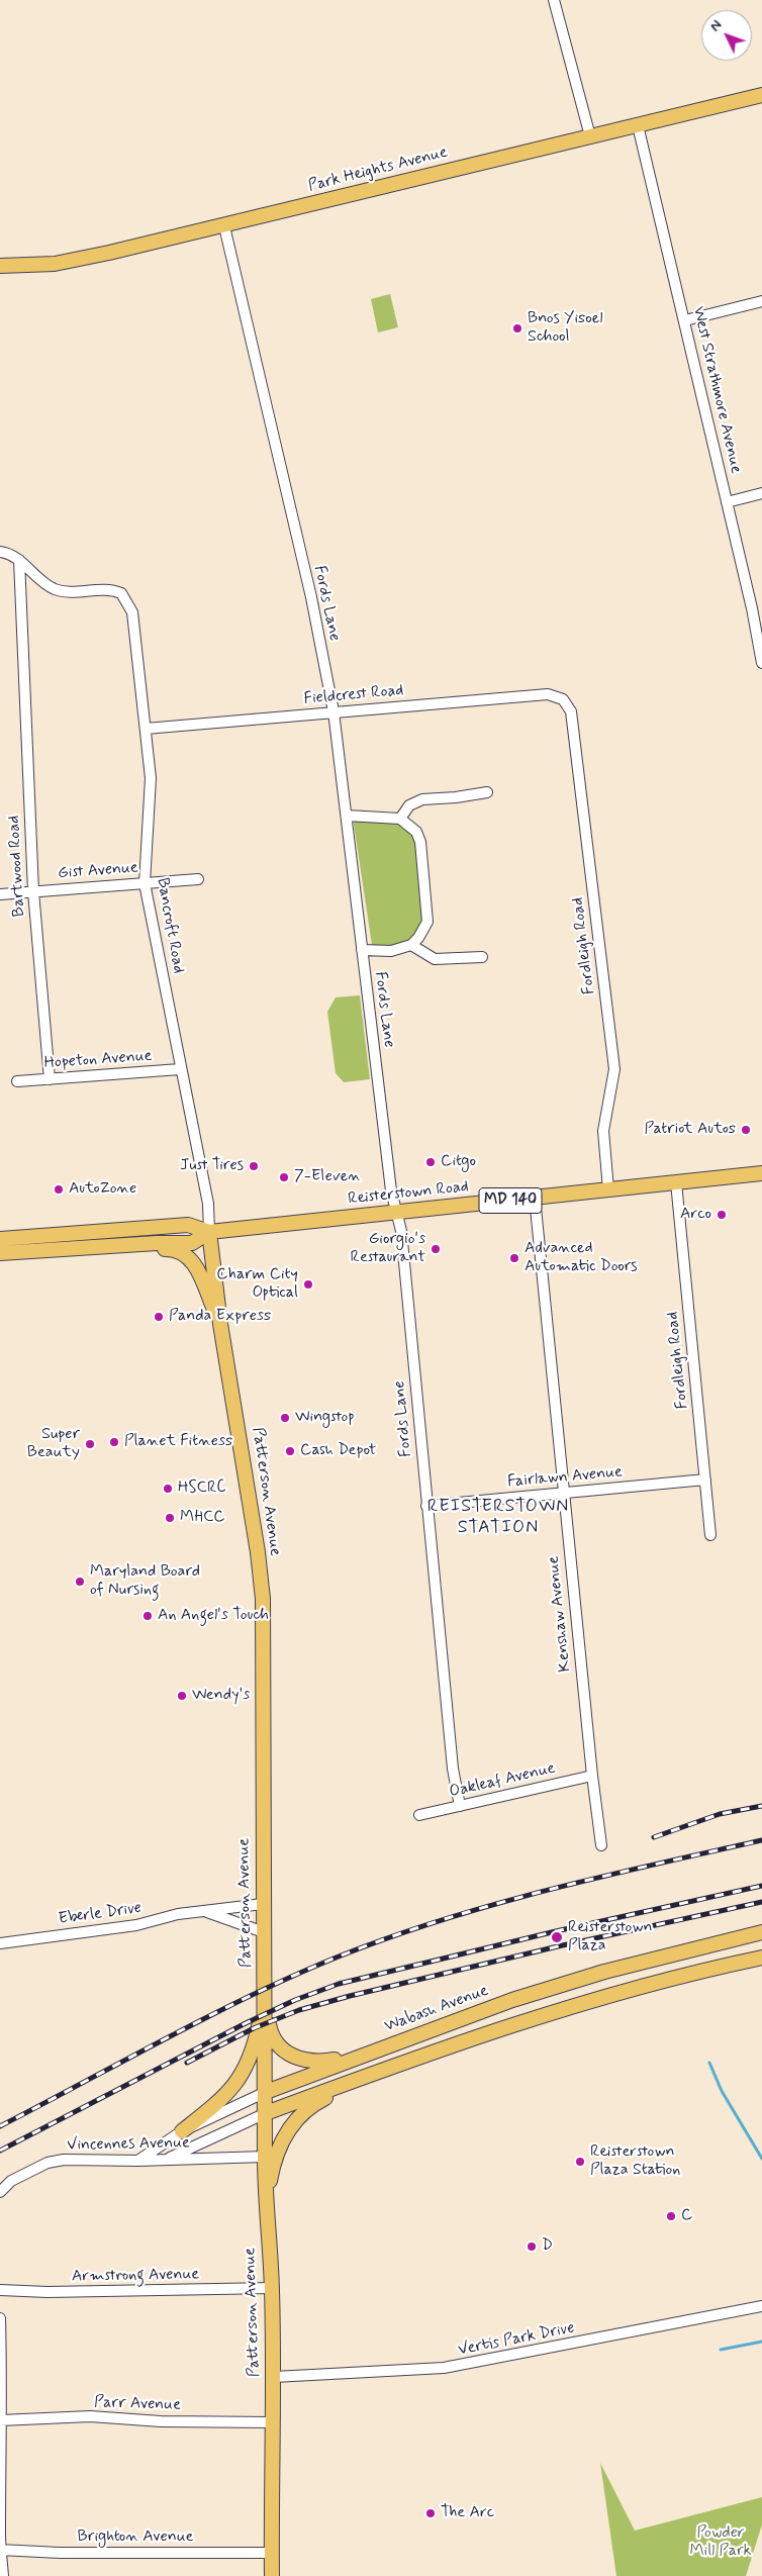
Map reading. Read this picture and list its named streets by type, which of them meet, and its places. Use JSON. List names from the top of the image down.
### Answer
{
  "streets": {
    "main road": [
      "Park Heights Avenue",
      "Reisterstown Road",
      "MD 140",
      "Patterson Avenue",
      "Wabash Avenue"
    ],
    "street": [
      "West Strathmore Avenue",
      "Fords Lane",
      "Fieldcrest Road",
      "Bartwood Road",
      "Gist Avenue",
      "Bancroft Road",
      "Fordleigh Road",
      "Hopeton Avenue",
      "Fairlawn Avenue",
      "Kenshaw Avenue",
      "Oakleaf Avenue",
      "Eberle Drive",
      "Vincennes Avenue",
      "Armstrong Avenue",
      "Vertis Park Drive",
      "Parr Avenue",
      "Brighton Avenue"
    ]
  },
  "crossings": [
    ["Park Heights Avenue", "West Strathmore Avenue"],
    ["Park Heights Avenue", "Fords Lane"],
    ["Fords Lane", "Fieldcrest Road"],
    ["Fords Lane", "Reisterstown Road"],
    ["Fords Lane", "Fairlawn Avenue"],
    ["Fords Lane", "Oakleaf Avenue"],
    ["Fieldcrest Road", "Bancroft Road"],
    ["Fieldcrest Road", "Fordleigh Road"],
    ["Bartwood Road", "Gist Avenue"],
    ["Bartwood Road", "Bancroft Road"],
    ["Bartwood Road", "Hopeton Avenue"],
    ["Gist Avenue", "Bancroft Road"],
    ["Bancroft Road", "Hopeton Avenue"],
    ["Bancroft Road", "Reisterstown Road"],
    ["Bancroft Road", "Patterson Avenue"],
    ["Fordleigh Road", "Reisterstown Road"],
    ["Fordleigh Road", "Fairlawn Avenue"],
    ["Reisterstown Road", "Patterson Avenue"],
    ["Reisterstown Road", "Kenshaw Avenue"],
    ["Fairlawn Avenue", "Kenshaw Avenue"],
    ["Patterson Avenue", "Eberle Drive"],
    ["Patterson Avenue", "Wabash Avenue"],
    ["Patterson Avenue", "Vincennes Avenue"],
    ["Patterson Avenue", "Armstrong Avenue"],
    ["Patterson Avenue", "Vertis Park Drive"],
    ["Patterson Avenue", "Parr Avenue"],
    ["Patterson Avenue", "Brighton Avenue"],
    ["Kenshaw Avenue", "Oakleaf Avenue"],
    ["Wabash Avenue", "Vincennes Avenue"]
  ],
  "districts": ["REISTERSTOWN STATION"],
  "parks": ["Powder Mill Park"],
  "places": [
    "Bnos Yisoel School",
    "Patriot Autos",
    "Citgo",
    "Just Tires",
    "7-Eleven",
    "AutoZone",
    "Arco",
    "Giorgio's Restaurant",
    "Advanced Automatic Doors",
    "Charm City Optical",
    "Panda Express",
    "Wingstop",
    "Planet Fitness",
    "Super Beauty",
    "Cash Depot",
    "HSCRC",
    "MHCC",
    "Maryland Board of Nursing",
    "An Angel's Touch",
    "Wendy's",
    "Reisterstown Plaza",
    "Reisterstown Plaza Station",
    "C",
    "D",
    "The Arc"
  ],
  "north": "top left"
}
